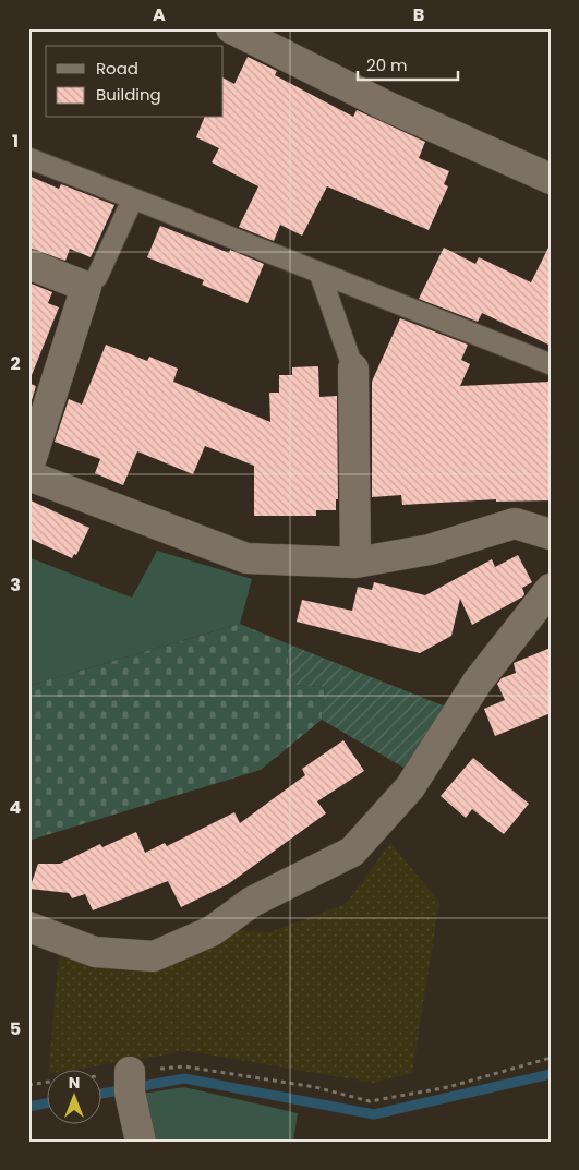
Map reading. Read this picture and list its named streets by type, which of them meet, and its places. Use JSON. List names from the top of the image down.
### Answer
{
  "legend": ["Road", "Building"],
  "scale_bar": "20 m",
  "north": "top",
  "grid": {
    "columns": ["A", "B"],
    "rows": [
      "1",
      "2",
      "3",
      "4",
      "5"
    ]
  }
}
